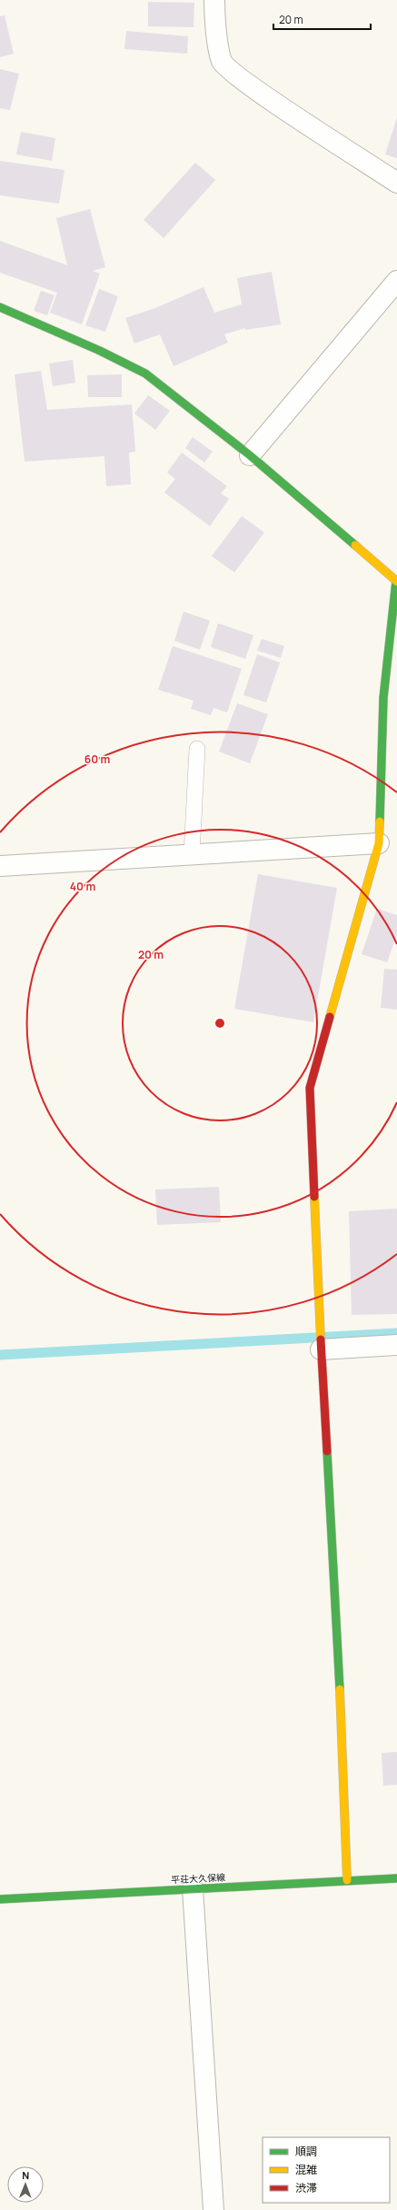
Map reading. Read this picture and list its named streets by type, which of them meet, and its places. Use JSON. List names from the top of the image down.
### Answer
{
  "streets": {
    "street": ["平荘大久保線"]
  },
  "legend": ["順調", "混雑", "渋滞"],
  "scale_bar": "20 m",
  "north": "top",
  "rings": ["60 m", "40 m", "20 m"]
}
